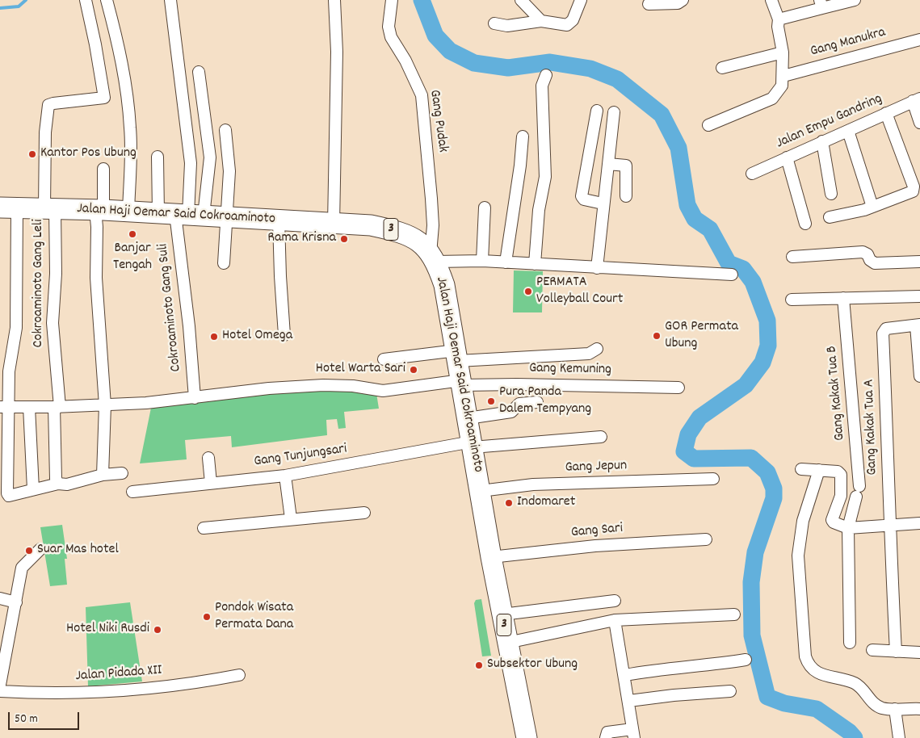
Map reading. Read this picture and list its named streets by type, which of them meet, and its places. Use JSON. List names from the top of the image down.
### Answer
{
  "streets": {
    "highway": ["Jalan Haji Oemar Said Cokroaminoto", "3"],
    "street": [
      "Gang Manukra",
      "Gang Pudak",
      "Jalan Empu Gandring",
      "Cokroaminoto Gang Leli",
      "Cokroaminoto Gang Suli",
      "Gang Kemuning",
      "Gang Kakak Tua B",
      "Gang Kakak Tua A",
      "Gang Tunjungsari",
      "Gang Jepun",
      "Gang Sari",
      "Jalan Pidada XII"
    ]
  },
  "crossings": [
    ["Gang Pudak", "Jalan Haji Oemar Said Cokroaminoto"],
    ["Jalan Haji Oemar Said Cokroaminoto", "Cokroaminoto Gang Leli"],
    ["Jalan Haji Oemar Said Cokroaminoto", "Cokroaminoto Gang Suli"],
    ["Jalan Haji Oemar Said Cokroaminoto", "Gang Kemuning"],
    ["Jalan Haji Oemar Said Cokroaminoto", "Gang Tunjungsari"],
    ["Jalan Haji Oemar Said Cokroaminoto", "Gang Jepun"],
    ["Jalan Haji Oemar Said Cokroaminoto", "Gang Sari"],
    ["Cokroaminoto Gang Leli", "Gang Kemuning"],
    ["Cokroaminoto Gang Suli", "Gang Kemuning"]
  ],
  "places": [
    "Kantor Pos Ubung",
    "Banjar Tengah",
    "Rama Krisna",
    "PERMATA Volleyball Court",
    "GOR Permata Ubung",
    "Hotel Omega",
    "Hotel Warta Sari",
    "Pura Panda Dalem Tempyang",
    "Indomaret",
    "Suar Mas hotel",
    "Pondok Wisata Permata Dana",
    "Hotel Niki Rusdi",
    "Subsektor Ubung"
  ],
  "scale_bar": "50 m"
}
